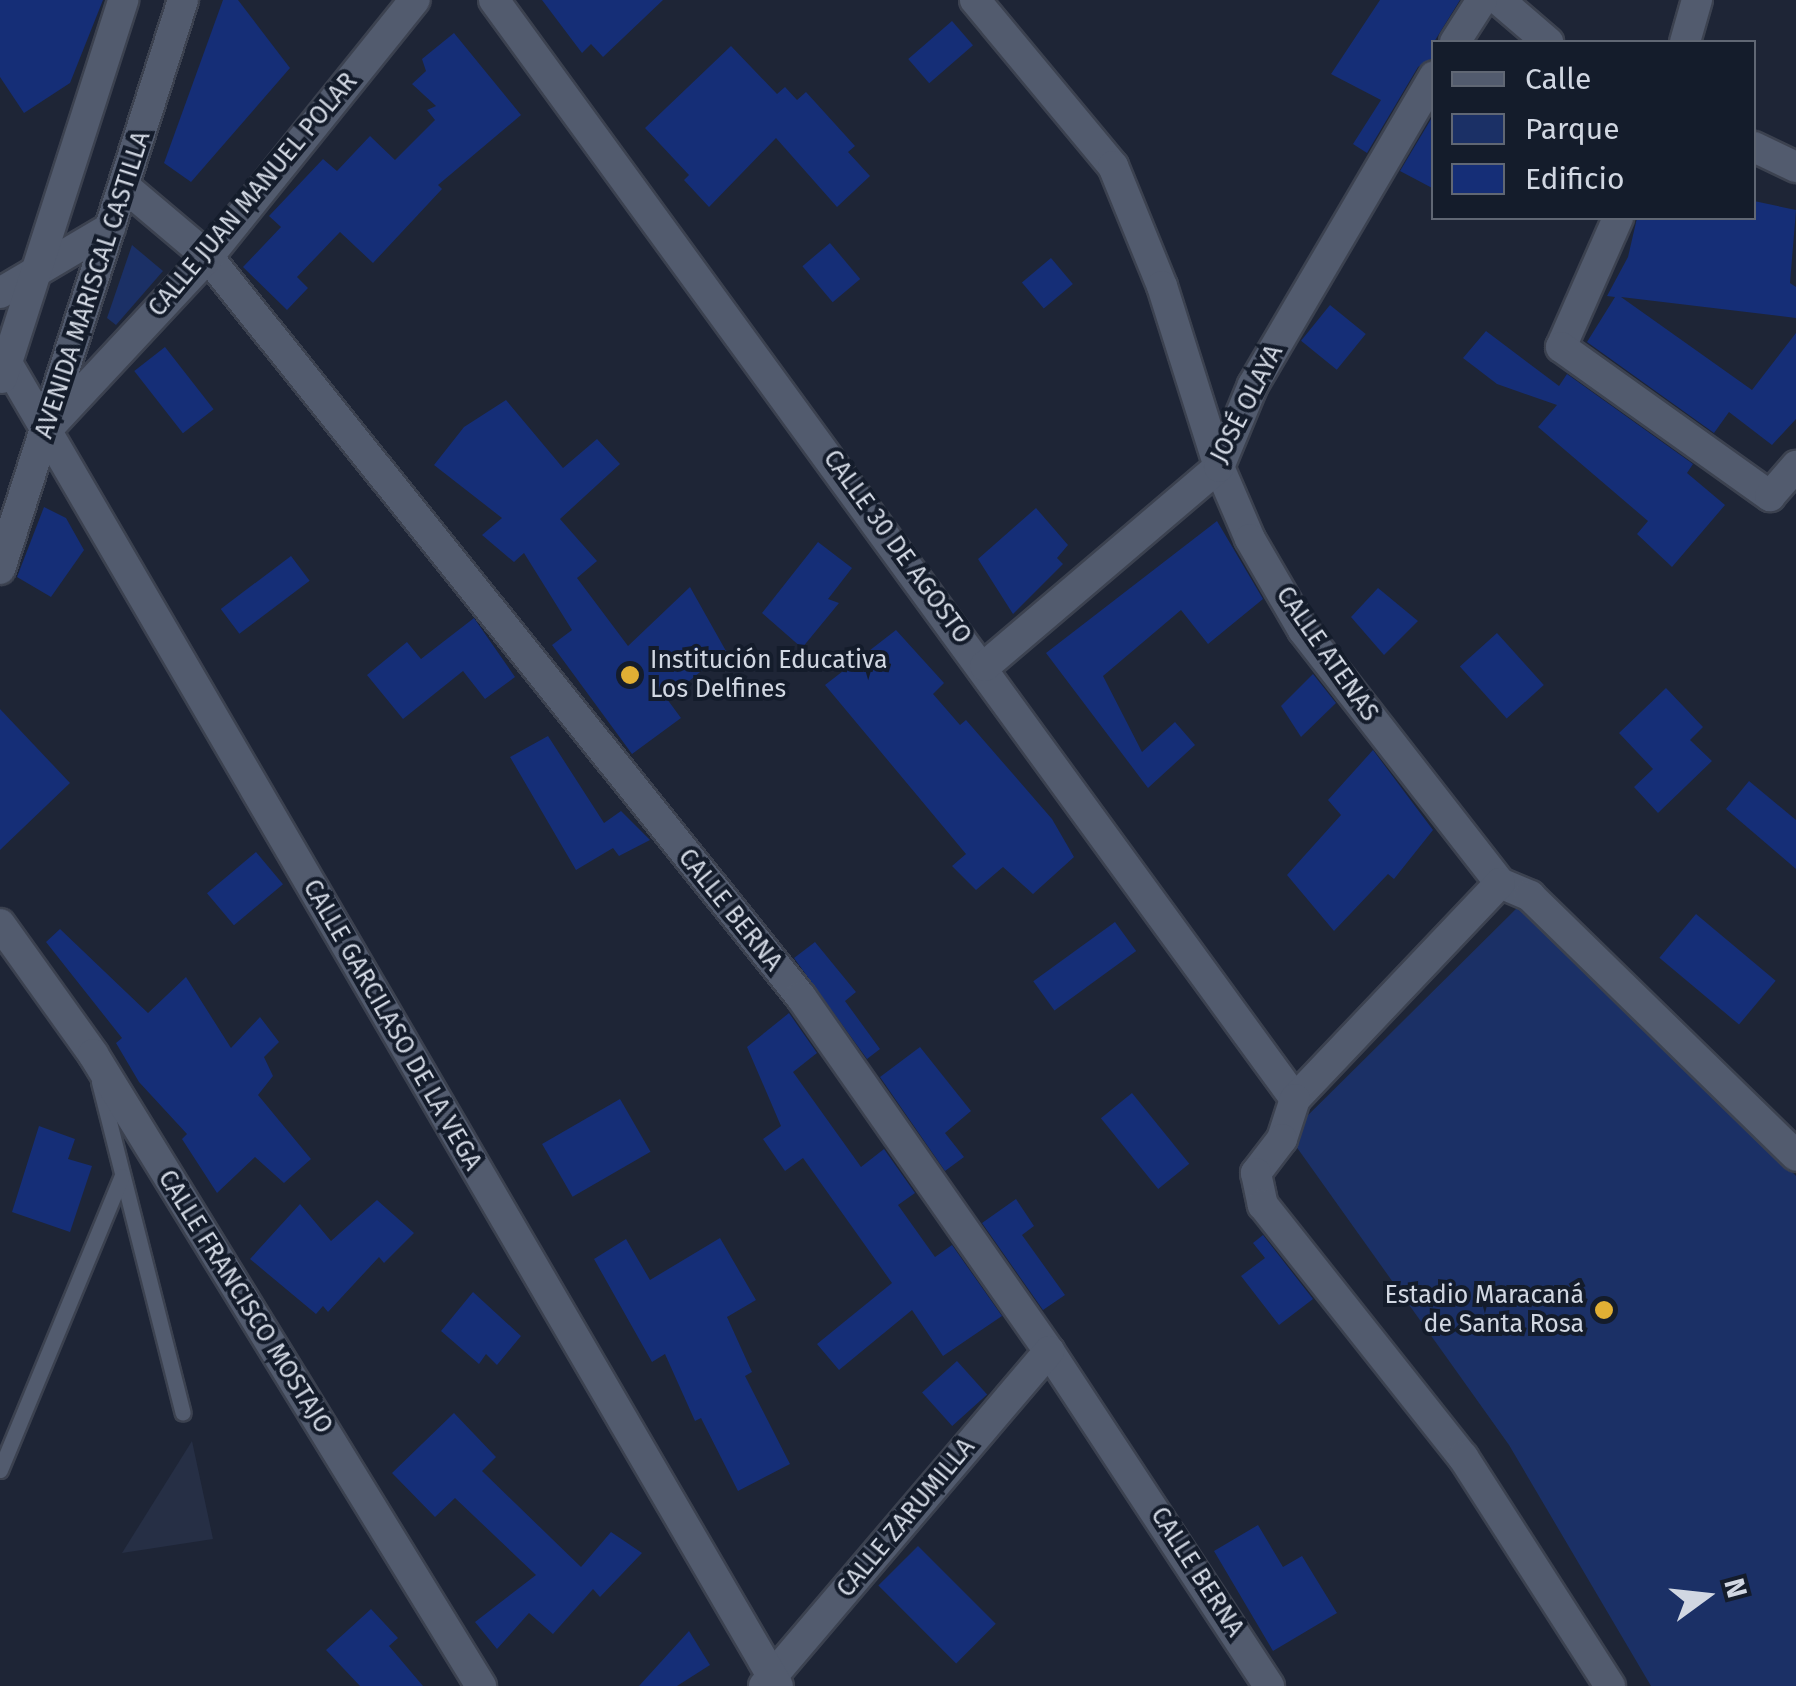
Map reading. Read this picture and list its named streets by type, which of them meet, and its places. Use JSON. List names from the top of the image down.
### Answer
{
  "streets": {
    "street": [
      "CALLE JUAN MANUEL POLAR",
      "AVENIDA MARISCAL CASTILLA",
      "JOSÉ OLAYA",
      "CALLE 30 DE AGOSTO",
      "CALLE ATENAS",
      "CALLE BERNA",
      "CALLE GARCILASO DE LA VEGA",
      "CALLE FRANCISCO MOSTAJO",
      "CALLE ZARUMILLA"
    ]
  },
  "crossings": [
    ["CALLE JUAN MANUEL POLAR", "AVENIDA MARISCAL CASTILLA"],
    ["CALLE JUAN MANUEL POLAR", "CALLE BERNA"],
    ["CALLE JUAN MANUEL POLAR", "CALLE GARCILASO DE LA VEGA"],
    ["AVENIDA MARISCAL CASTILLA", "CALLE BERNA"],
    ["AVENIDA MARISCAL CASTILLA", "CALLE GARCILASO DE LA VEGA"],
    ["JOSÉ OLAYA", "CALLE 30 DE AGOSTO"],
    ["JOSÉ OLAYA", "CALLE ATENAS"],
    ["CALLE BERNA", "CALLE ZARUMILLA"],
    ["CALLE GARCILASO DE LA VEGA", "CALLE ZARUMILLA"]
  ],
  "places": ["Institución Educativa Los Delfines", "Estadio Maracaná de Santa Rosa"],
  "legend": ["Calle", "Parque", "Edificio"],
  "north": "right"
}
